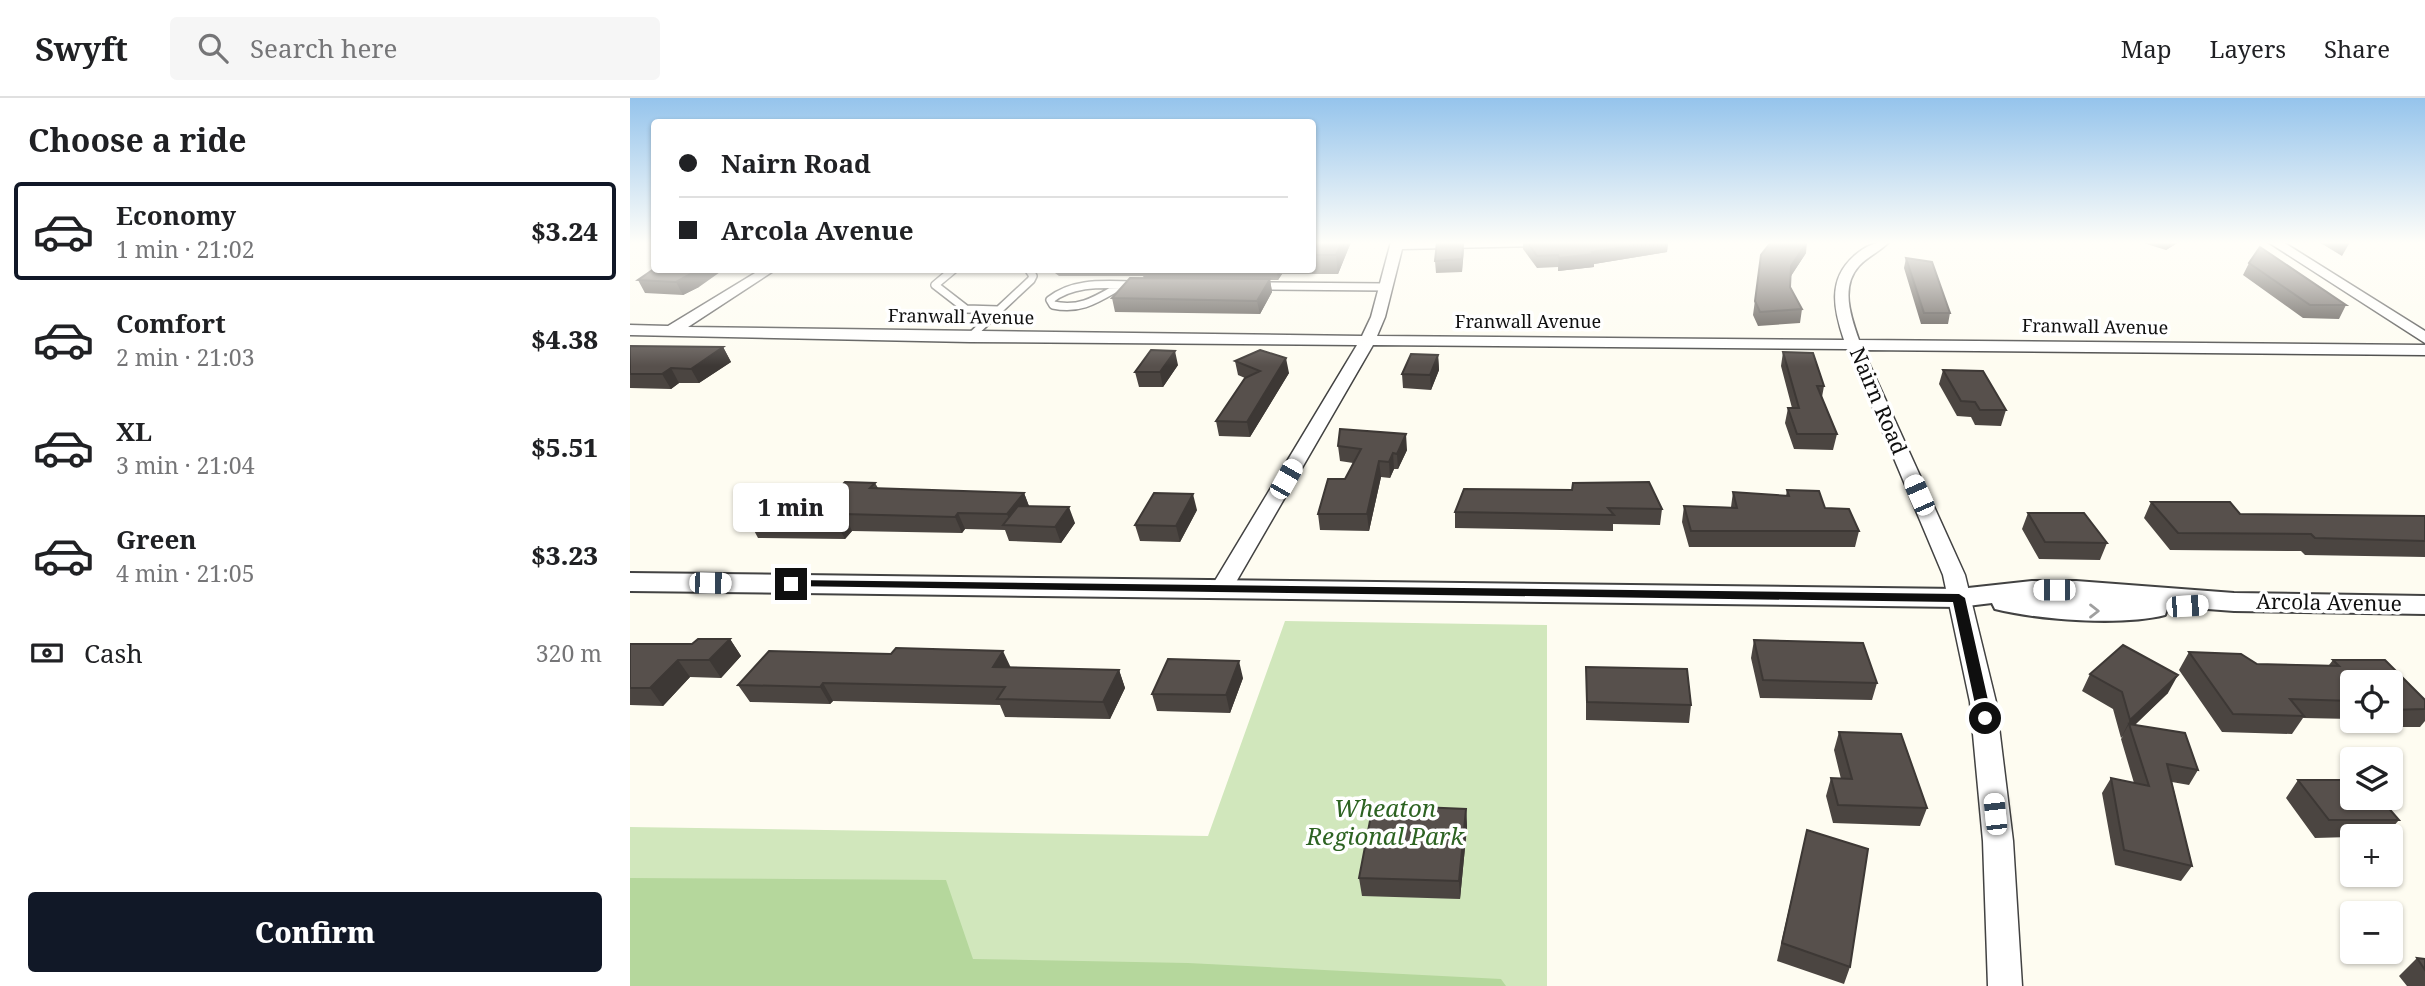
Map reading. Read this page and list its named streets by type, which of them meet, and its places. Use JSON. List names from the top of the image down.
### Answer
{
  "streets": {
    "street": ["Franwall Avenue", "Nairn Road", "Arcola Avenue"]
  },
  "crossings": [
    ["Franwall Avenue", "Nairn Road"],
    ["Nairn Road", "Arcola Avenue"]
  ],
  "parks": ["Wheaton Regional Park"],
  "page": {
    "header": "Swyft",
    "search": "Search here",
    "nav": ["Map", "Layers", "Share"],
    "heading": "Choose a ride",
    "banner": ["Nairn Road", "Arcola Avenue"],
    "list": [
      {
        "name": "Economy",
        "note": "1 min · 21:02",
        "value": "$3.24"
      },
      {
        "name": "Comfort",
        "note": "2 min · 21:03",
        "value": "$4.38"
      },
      {
        "name": "XL",
        "note": "3 min · 21:04",
        "value": "$5.51"
      },
      {
        "name": "Green",
        "note": "4 min · 21:05",
        "value": "$3.23"
      }
    ],
    "bubble": "1 min",
    "pay": ["Cash", "320 m"],
    "map_buttons": ["+", "−"],
    "buttons": "Confirm"
  }
}
